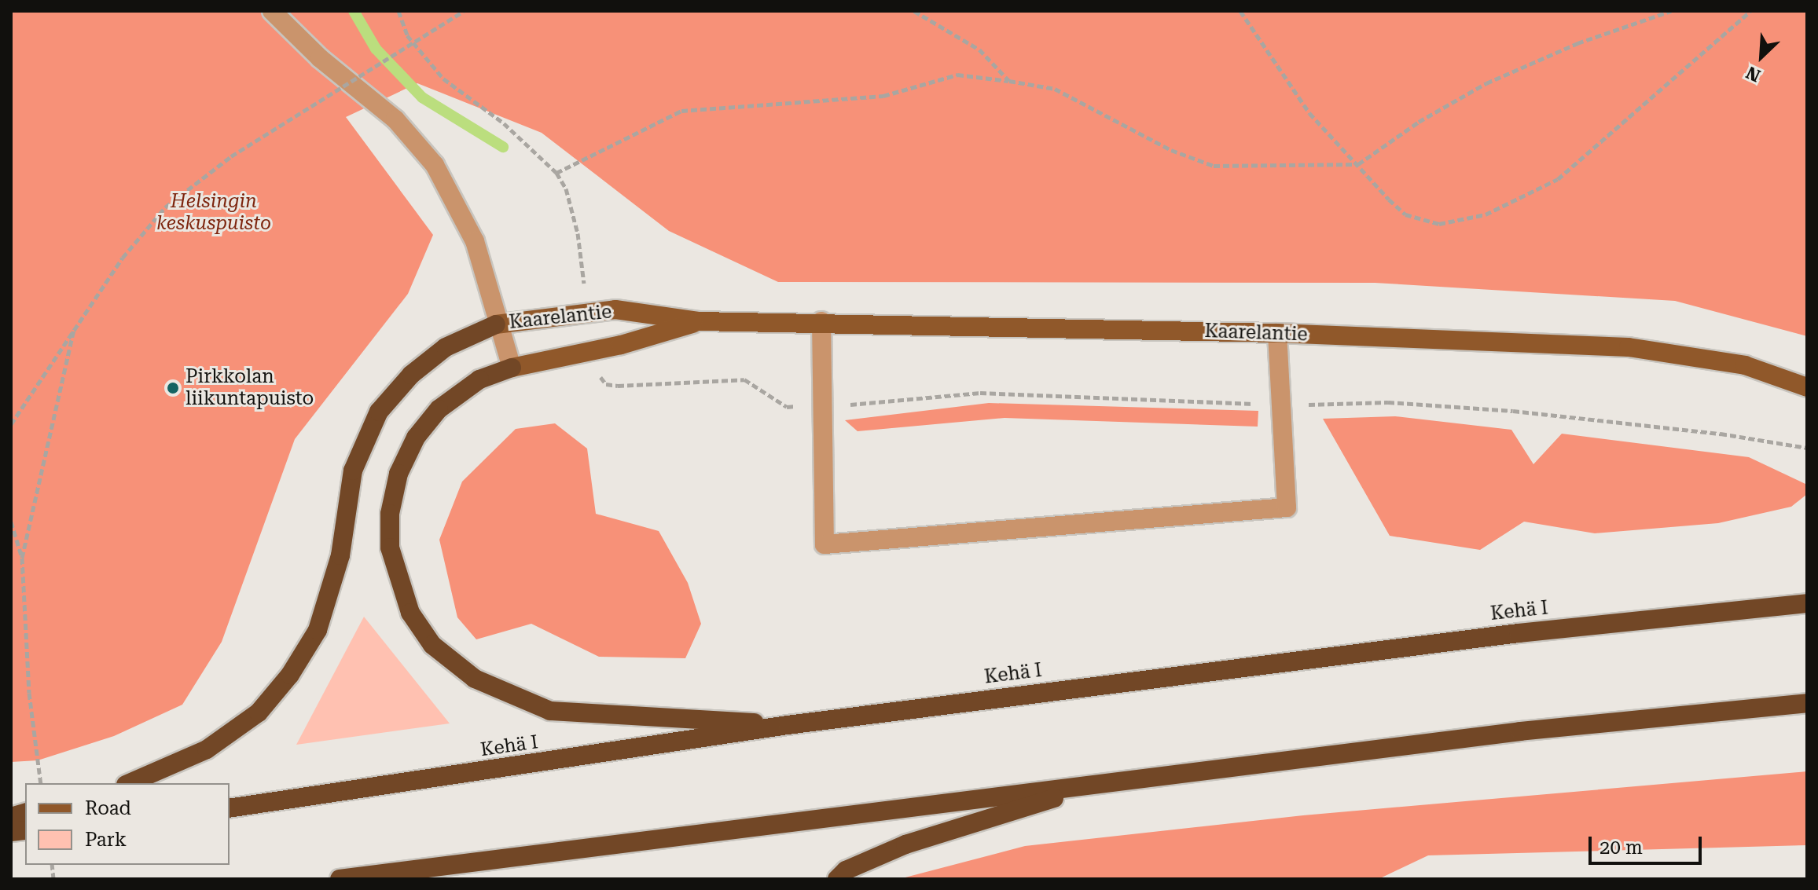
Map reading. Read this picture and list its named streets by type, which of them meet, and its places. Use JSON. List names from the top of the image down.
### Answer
{
  "streets": {
    "highway": ["Kehä I"],
    "main road": ["Kaarelantie"]
  },
  "parks": ["Helsingin keskuspuisto"],
  "places": ["Pirkkolan liikuntapuisto"],
  "legend": ["Road", "Park"],
  "scale_bar": "20 m",
  "north": "bottom left"
}
